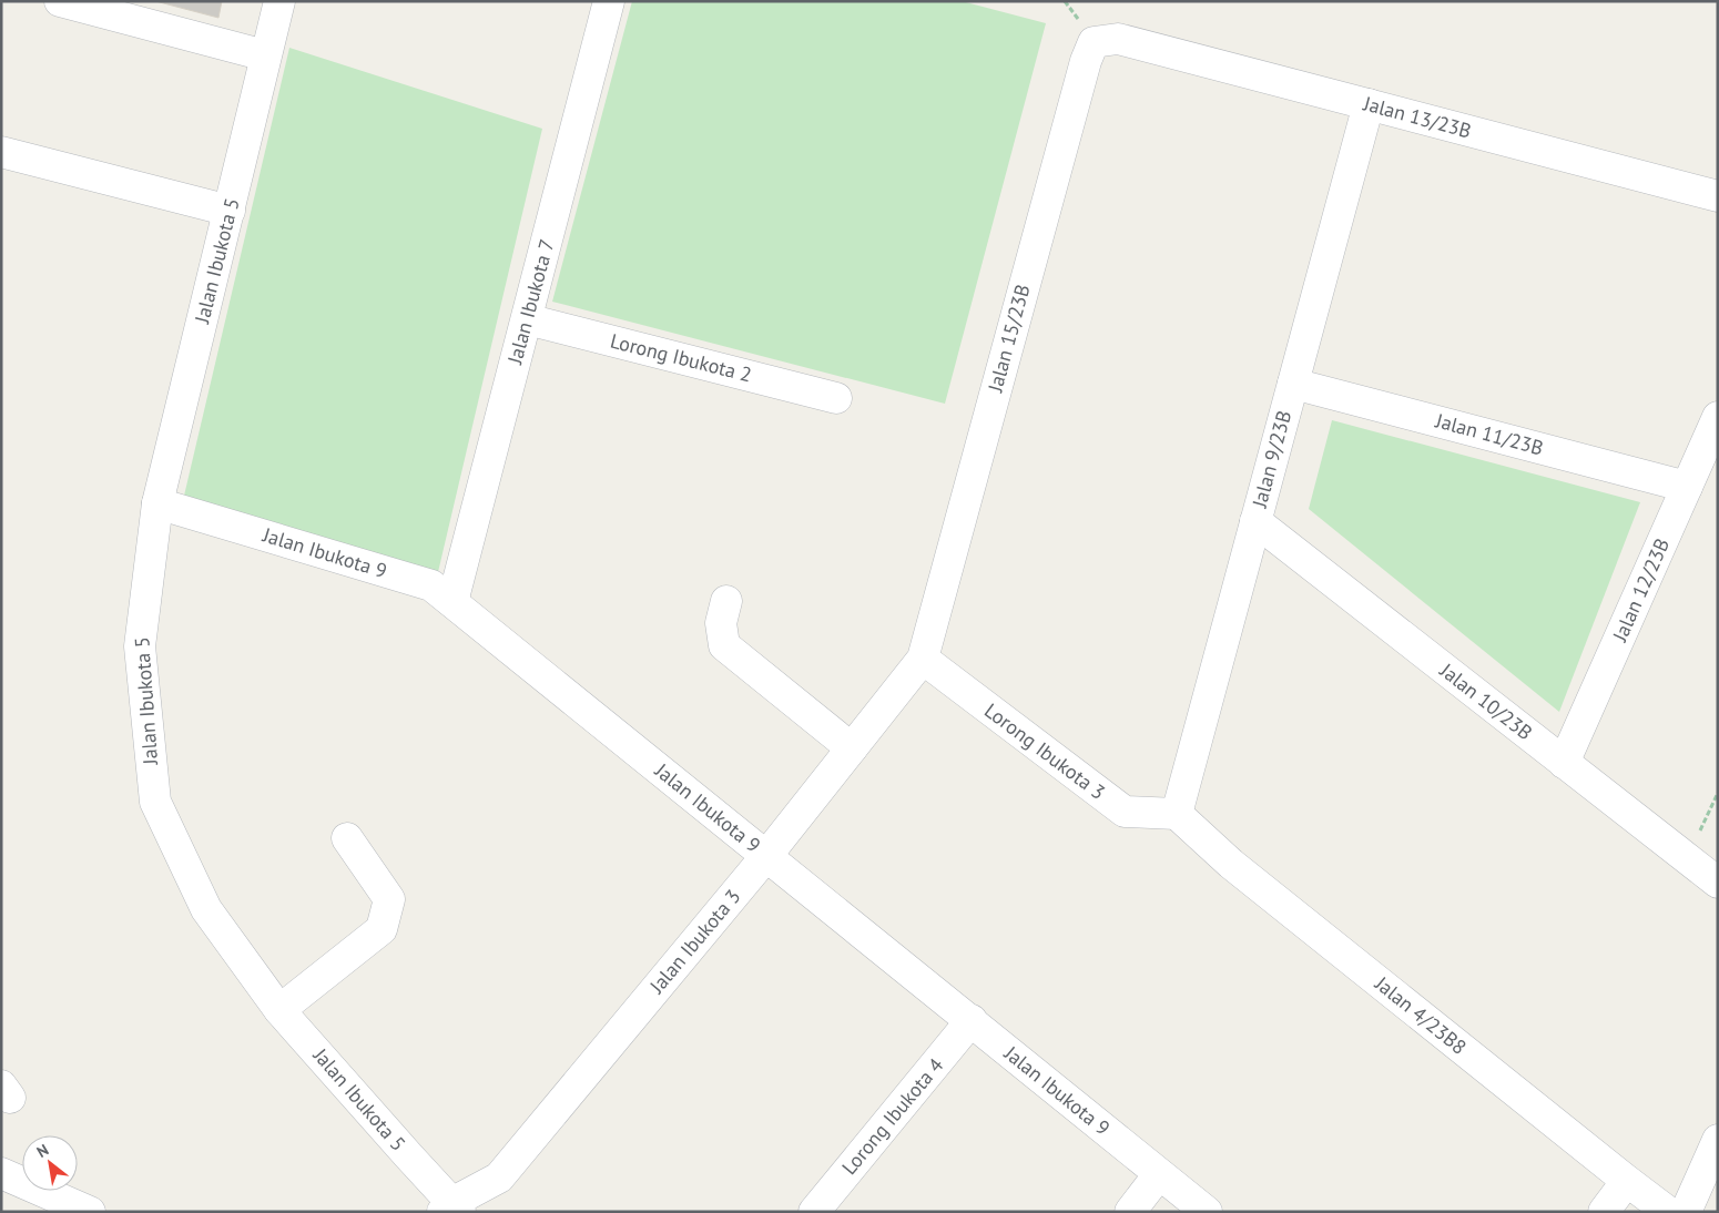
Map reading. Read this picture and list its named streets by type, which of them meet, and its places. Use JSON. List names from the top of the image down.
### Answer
{
  "streets": {
    "street": [
      "Jalan 13/23B",
      "Jalan Ibukota 5",
      "Jalan Ibukota 7",
      "Jalan 15/23B",
      "Lorong Ibukota 2",
      "Jalan 11/23B",
      "Jalan 9/23B",
      "Jalan Ibukota 9",
      "Jalan 12/23B",
      "Jalan 10/23B",
      "Lorong Ibukota 3",
      "Jalan Ibukota 3",
      "Jalan 4/23B8",
      "Lorong Ibukota 4"
    ]
  },
  "crossings": [
    ["Jalan 13/23B", "Jalan 15/23B"],
    ["Jalan 13/23B", "Jalan 9/23B"],
    ["Jalan Ibukota 5", "Jalan Ibukota 9"],
    ["Jalan Ibukota 5", "Jalan Ibukota 3"],
    ["Jalan Ibukota 7", "Lorong Ibukota 2"],
    ["Jalan Ibukota 7", "Jalan Ibukota 9"],
    ["Jalan 15/23B", "Lorong Ibukota 3"],
    ["Jalan 15/23B", "Jalan Ibukota 3"],
    ["Jalan 11/23B", "Jalan 9/23B"],
    ["Jalan 11/23B", "Jalan 12/23B"],
    ["Jalan 9/23B", "Jalan 10/23B"],
    ["Jalan 9/23B", "Lorong Ibukota 3"],
    ["Jalan 9/23B", "Jalan 4/23B8"],
    ["Jalan Ibukota 9", "Jalan Ibukota 3"],
    ["Jalan Ibukota 9", "Lorong Ibukota 4"],
    ["Jalan 12/23B", "Jalan 10/23B"],
    ["Lorong Ibukota 3", "Jalan Ibukota 3"],
    ["Lorong Ibukota 3", "Jalan 4/23B8"]
  ],
  "north": "top left"
}
